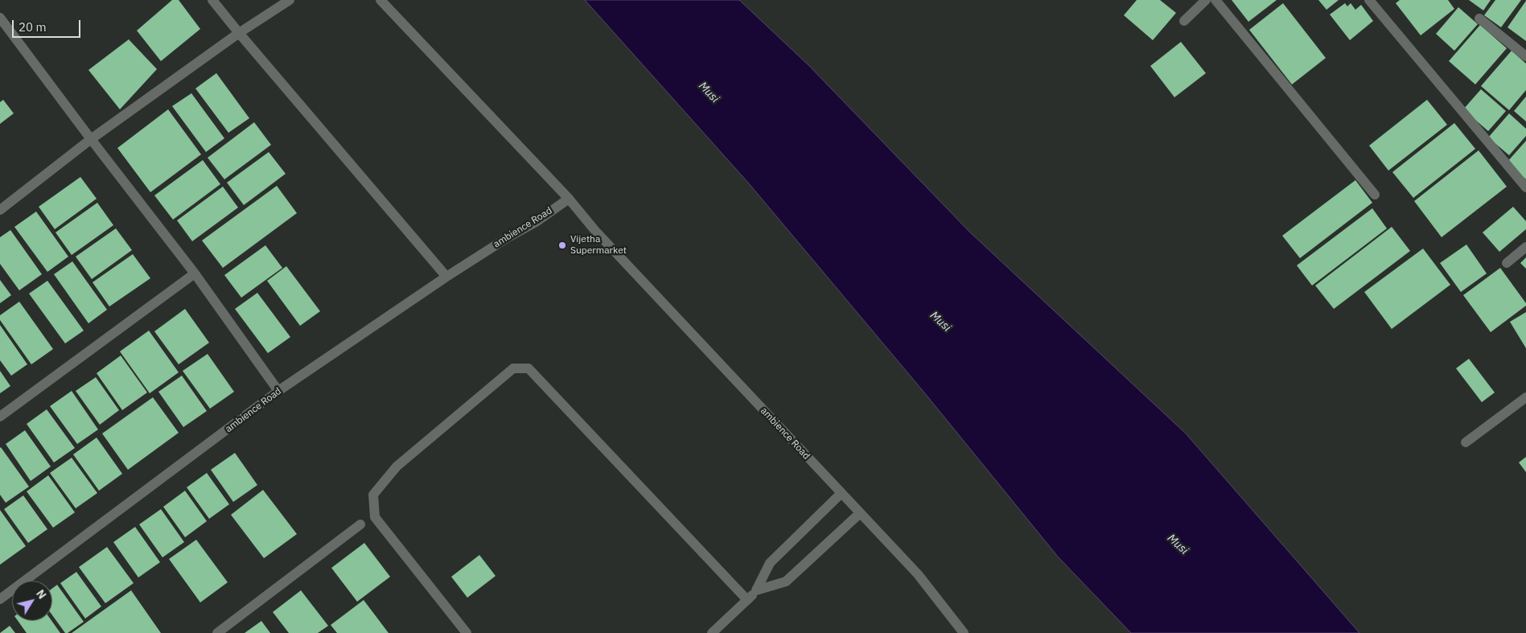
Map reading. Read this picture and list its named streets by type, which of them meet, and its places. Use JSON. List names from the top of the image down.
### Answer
{
  "streets": {
    "street": ["ambience Road"]
  },
  "water": ["Musi"],
  "places": ["Vijetha Supermarket"],
  "scale_bar": "20 m",
  "north": "top right"
}
